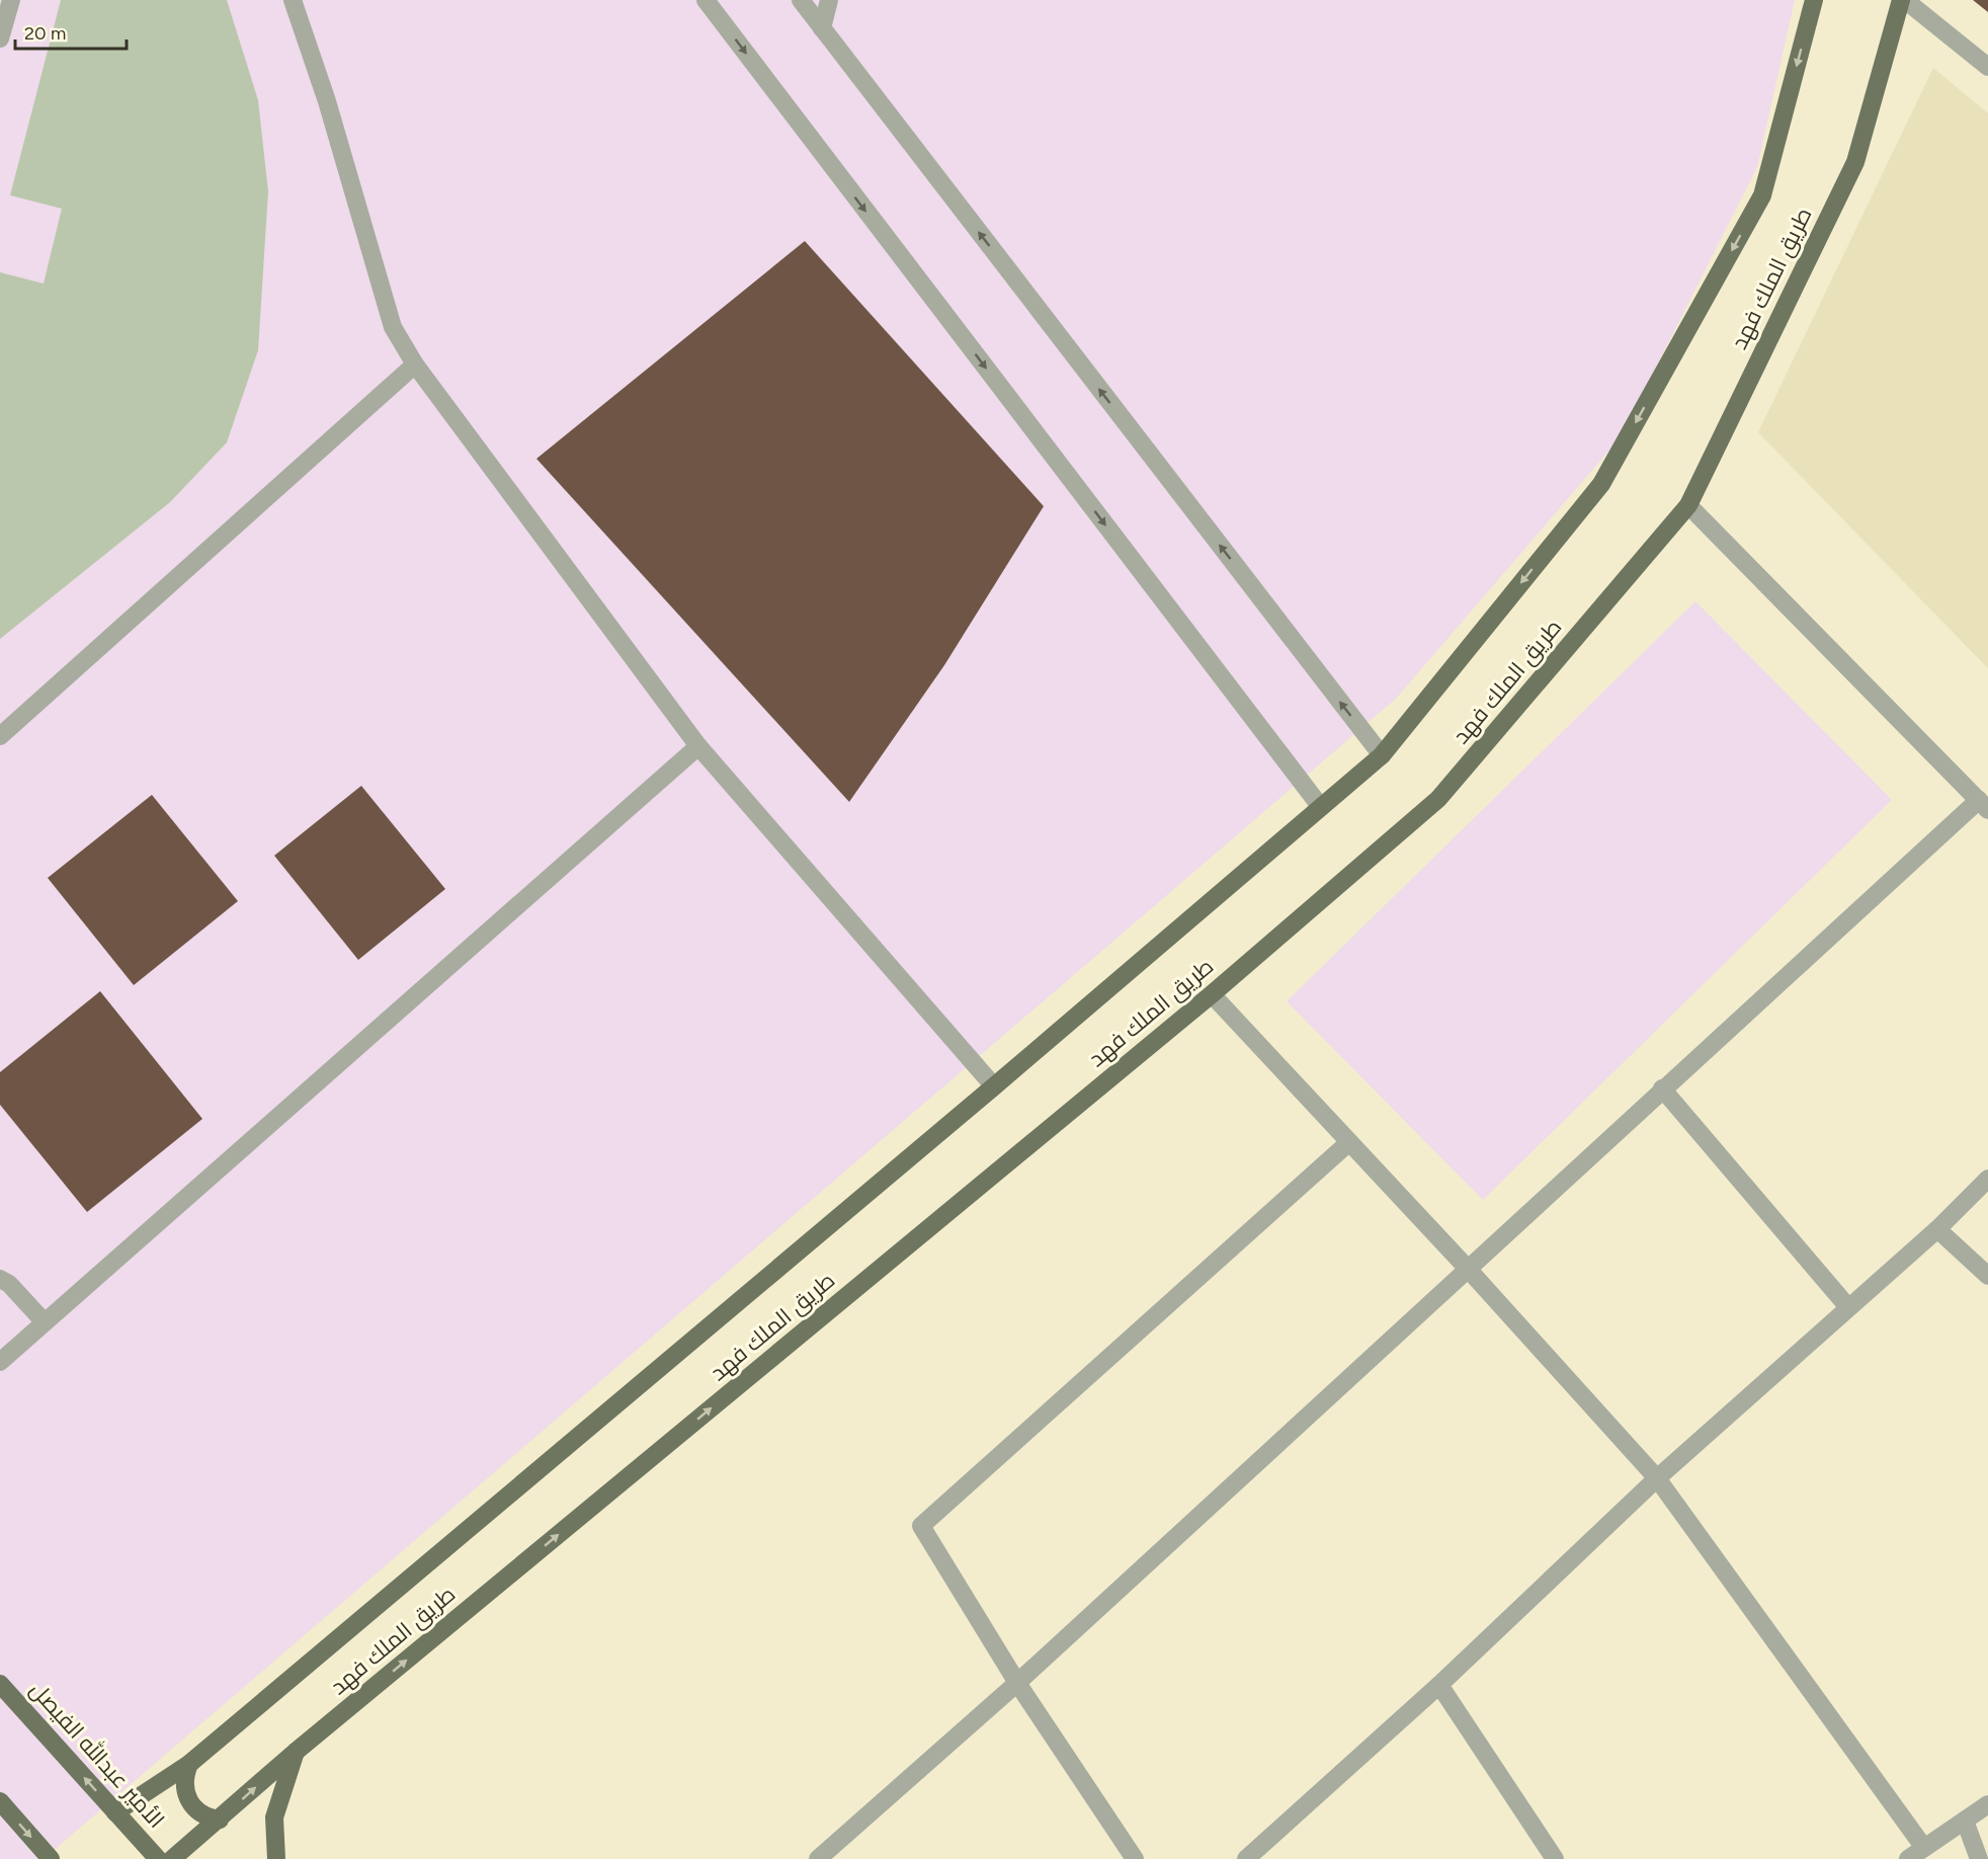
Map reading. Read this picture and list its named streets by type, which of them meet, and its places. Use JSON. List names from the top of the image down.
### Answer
{
  "streets": {
    "main road": ["طريق الملك فهد", "الأمير عبدالله الفيصل"]
  },
  "crossings": [
    ["طريق الملك فهد", "الأمير عبدالله الفيصل"]
  ],
  "scale_bar": "20 m"
}
